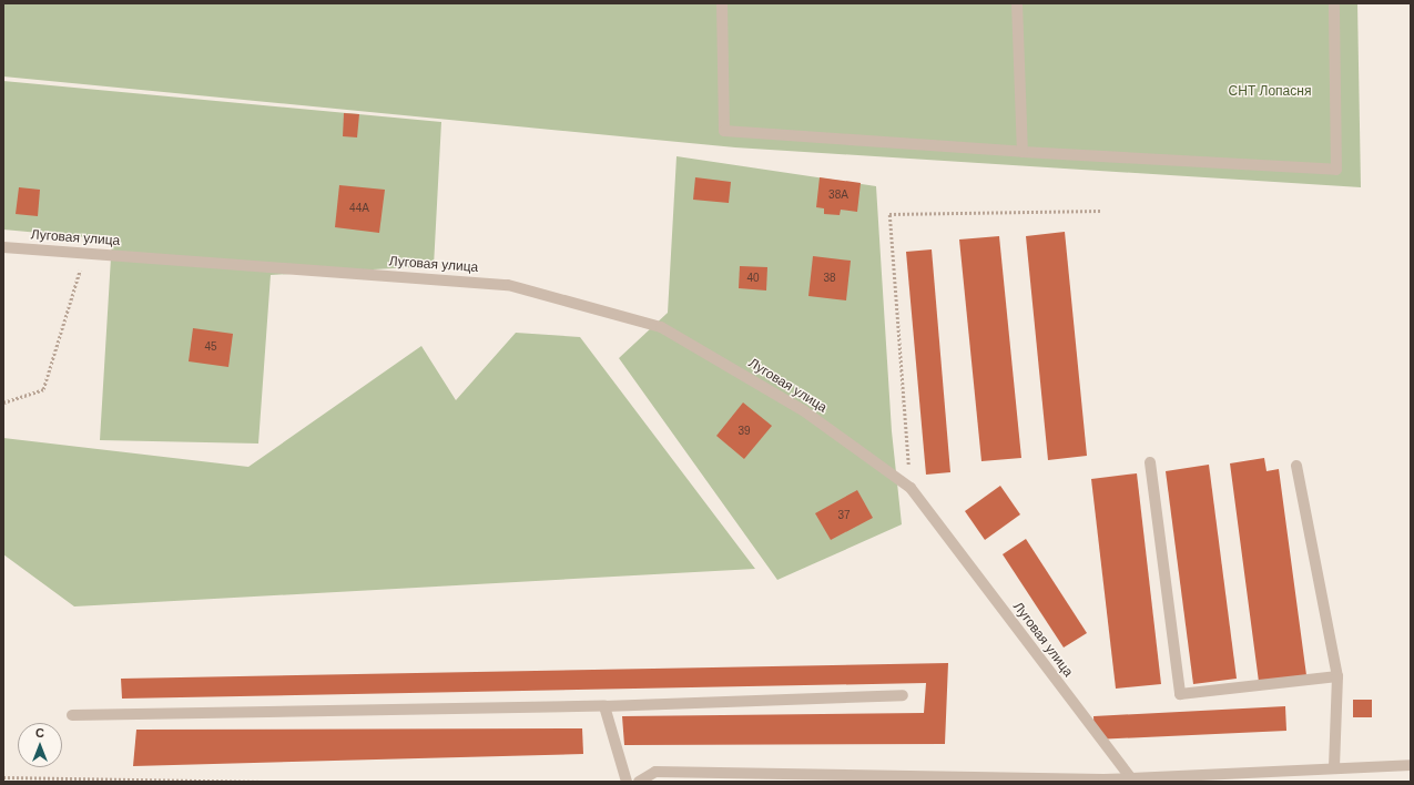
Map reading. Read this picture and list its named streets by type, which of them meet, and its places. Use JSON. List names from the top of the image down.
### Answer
{
  "streets": {
    "street": ["Луговая улица"]
  },
  "parks": ["СНТ Лопасня"],
  "house_numbers": [
    "38А",
    "44А",
    "40",
    "38",
    "45",
    "39",
    "37"
  ],
  "north": "top"
}
